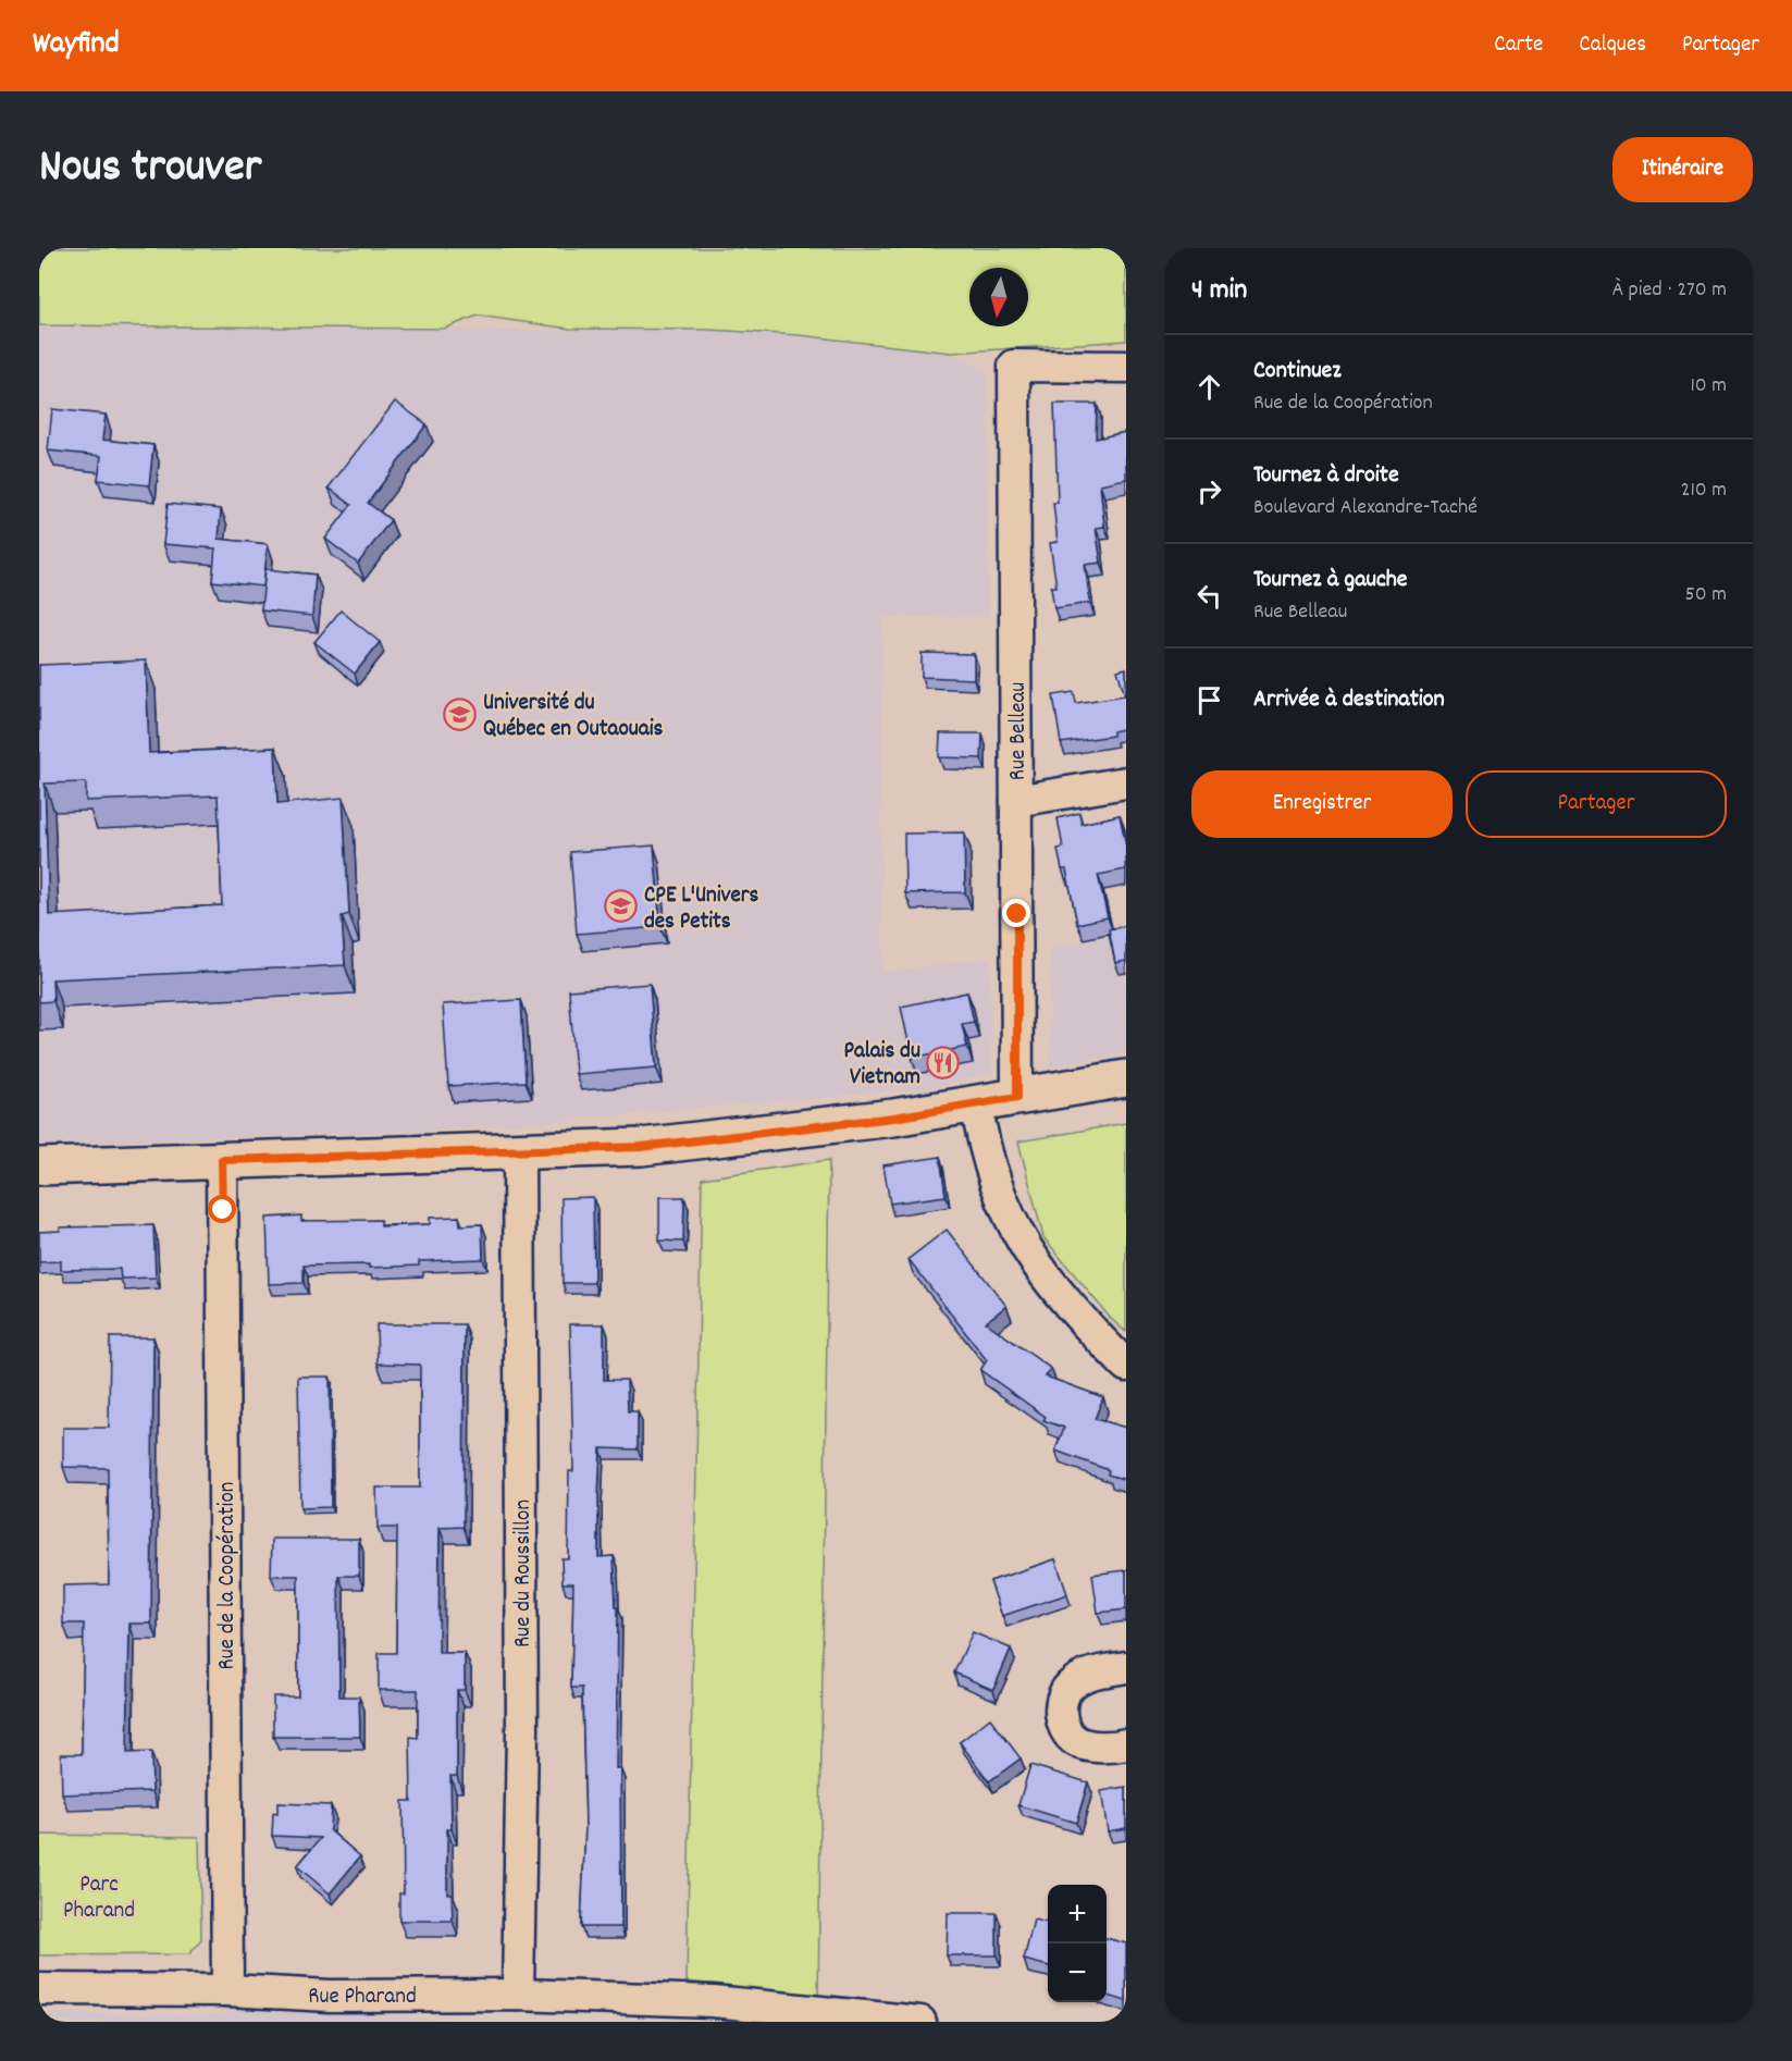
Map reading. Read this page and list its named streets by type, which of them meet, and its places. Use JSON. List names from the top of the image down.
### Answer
{
  "streets": {
    "street": [
      "Rue Belleau",
      "Rue du Roussillon",
      "Rue de la Coopération",
      "Rue Pharand"
    ]
  },
  "crossings": [
    ["Rue du Roussillon", "Rue Pharand"],
    ["Rue de la Coopération", "Rue Pharand"]
  ],
  "parks": ["Parc Pharand"],
  "places": {
    "school or university": ["Université du Québec en Outaouais", "CPE L'Univers des Petits"],
    "restaurant": ["Palais du Vietnam"]
  },
  "north": "bottom",
  "page": {
    "header": "Wayfind",
    "nav": ["Carte", "Calques", "Partager"],
    "title": "Nous trouver",
    "buttons": [
      "Itinéraire",
      ["Enregistrer", "Partager"]
    ],
    "heading": ["4 min", "À pied · 270 m"],
    "list": [
      ["Continuez", "Rue de la Coopération", "10 m"],
      ["Tournez à droite", "Boulevard Alexandre-Taché", "210 m"],
      ["Tournez à gauche", "Rue Belleau", "50 m"],
      "Arrivée à destination"
    ],
    "map_buttons": ["+", "−"]
  }
}
